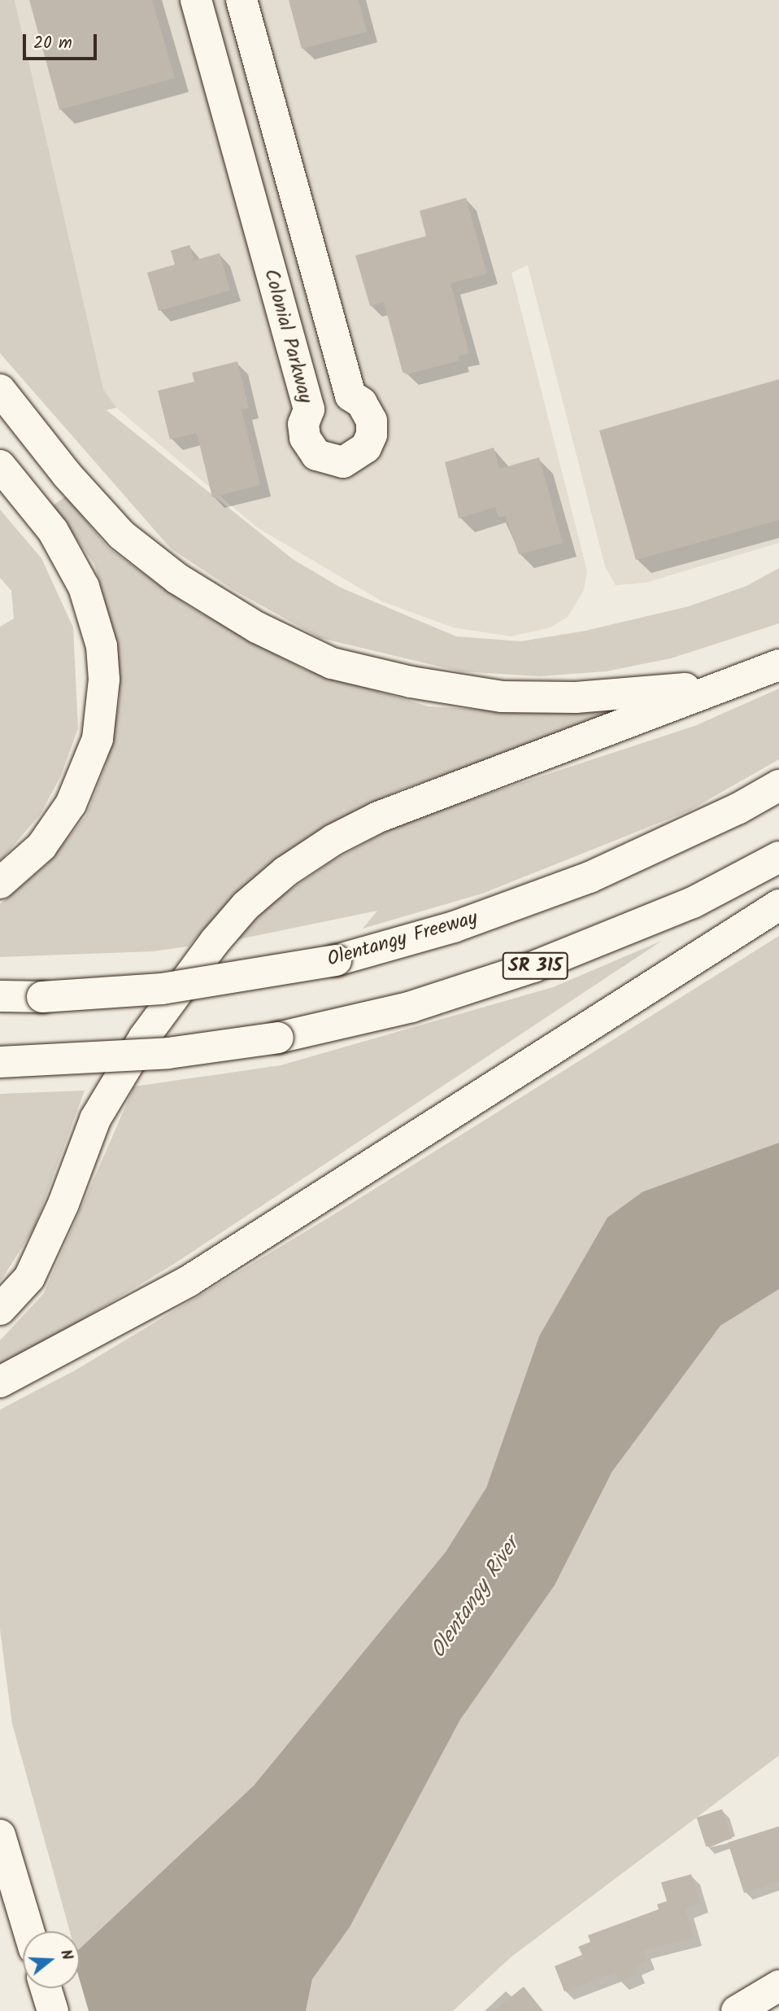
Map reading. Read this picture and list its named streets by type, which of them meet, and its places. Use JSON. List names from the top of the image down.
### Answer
{
  "streets": {
    "main road": ["Colonial Parkway", "Olentangy Freeway", "SR 315"]
  },
  "water": ["Olentangy River"],
  "scale_bar": "20 m",
  "north": "right"
}
